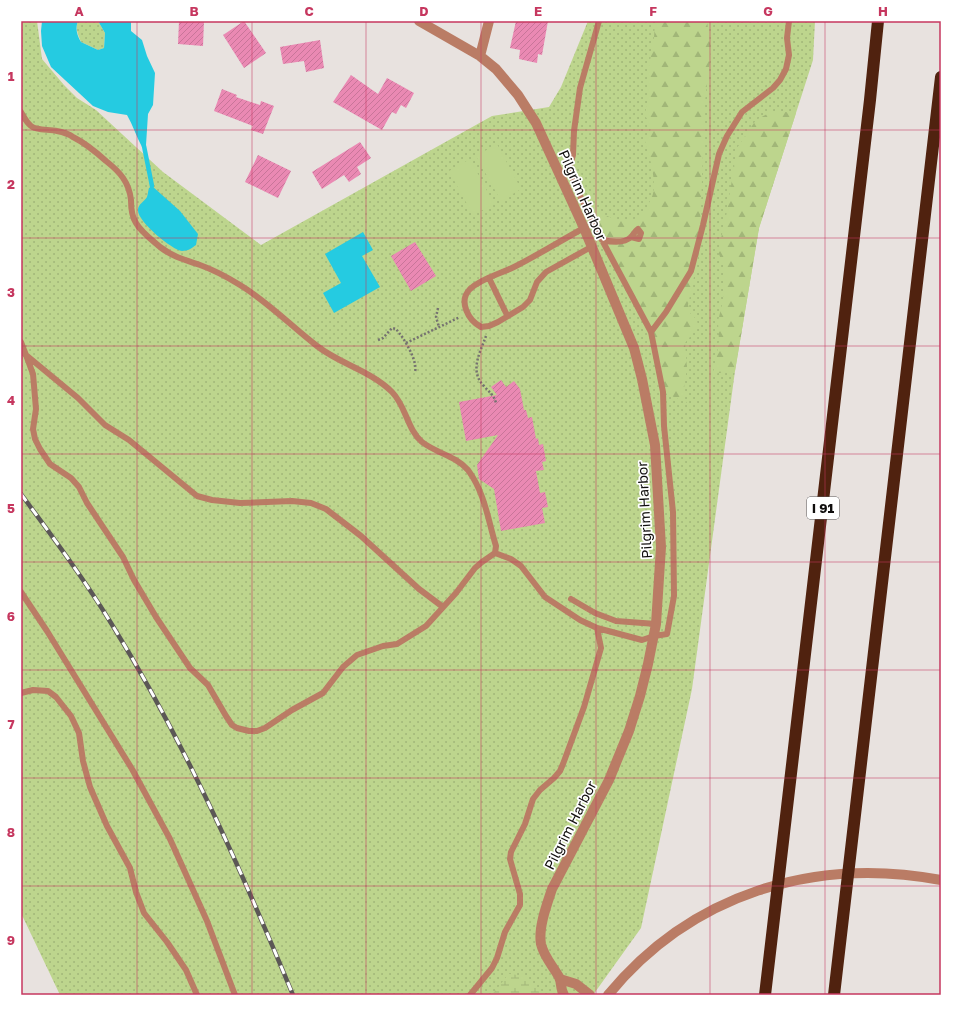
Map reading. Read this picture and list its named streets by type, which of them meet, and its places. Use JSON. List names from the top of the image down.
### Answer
{
  "streets": {
    "highway": ["I 91"],
    "street": ["Pilgrim Harbor"]
  },
  "grid": {
    "columns": [
      "A",
      "B",
      "C",
      "D",
      "E",
      "F",
      "G",
      "H"
    ],
    "rows": [
      "1",
      "2",
      "3",
      "4",
      "5",
      "6",
      "7",
      "8",
      "9"
    ]
  }
}
